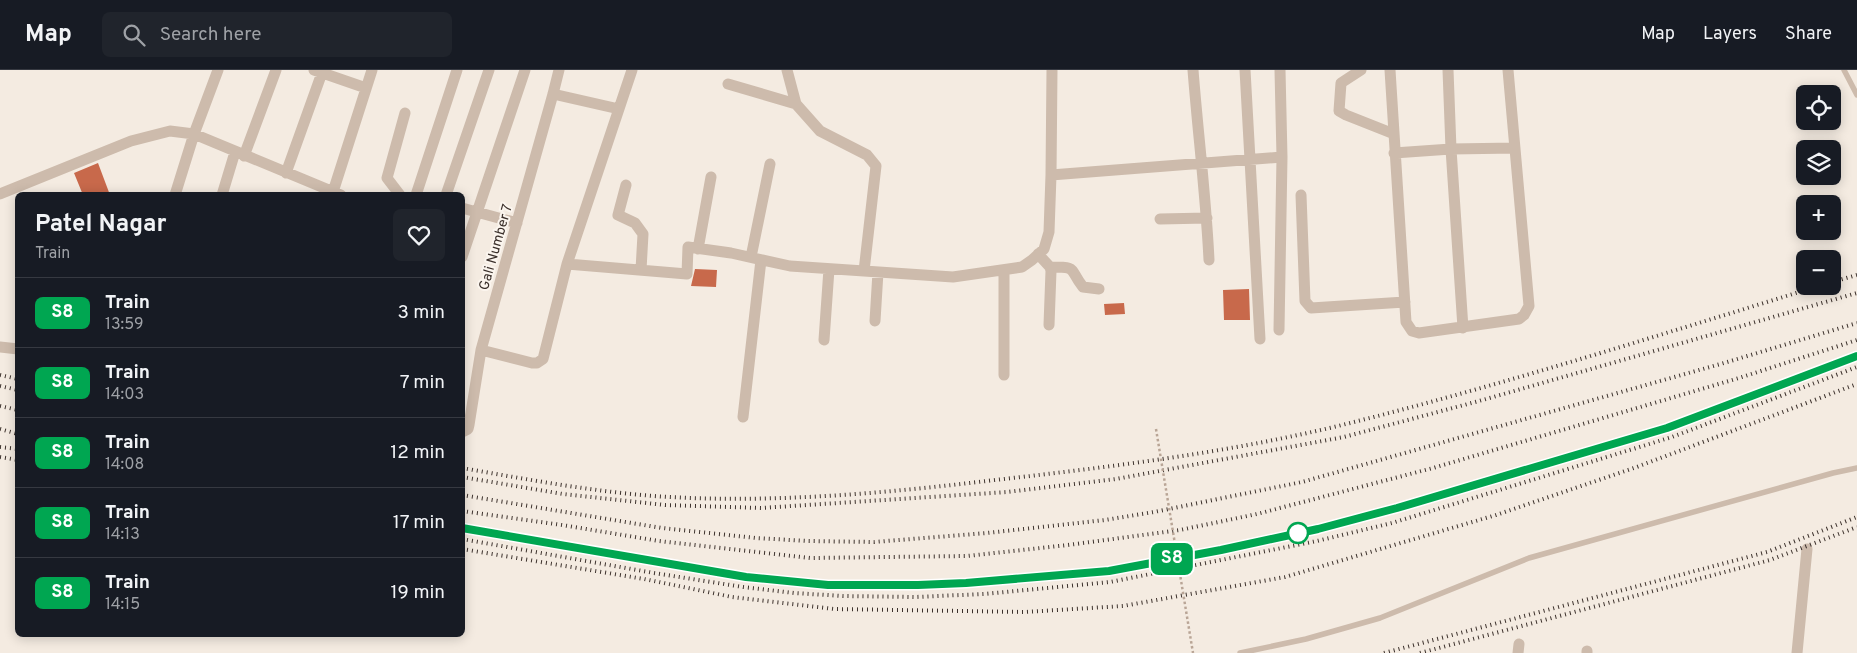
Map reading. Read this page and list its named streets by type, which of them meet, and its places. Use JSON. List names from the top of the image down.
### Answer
{
  "streets": {
    "street": ["Gali Number 7"]
  },
  "page": {
    "header": "Map",
    "search": "Search here",
    "nav": ["Map", "Layers", "Share"],
    "on_map": "S8",
    "map_buttons": ["+", "−"],
    "heading": ["Patel Nagar", "Train"],
    "list": [
      {
        "mark": "S8",
        "name": "Train",
        "note": "13:59",
        "value": "3 min"
      },
      {
        "mark": "S8",
        "name": "Train",
        "note": "14:03",
        "value": "7 min"
      },
      {
        "mark": "S8",
        "name": "Train",
        "note": "14:08",
        "value": "12 min"
      },
      {
        "mark": "S8",
        "name": "Train",
        "note": "14:13",
        "value": "17 min"
      },
      {
        "mark": "S8",
        "name": "Train",
        "note": "14:15",
        "value": "19 min"
      }
    ]
  }
}
